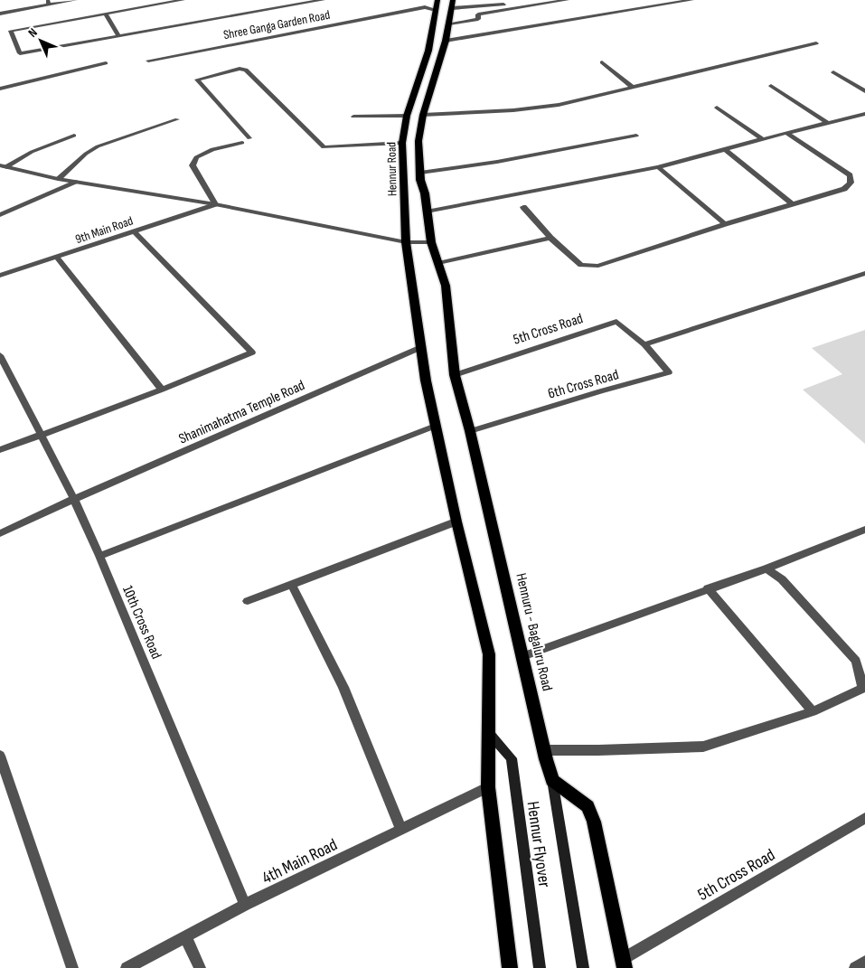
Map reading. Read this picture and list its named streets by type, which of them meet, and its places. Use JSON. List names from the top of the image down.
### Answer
{
  "streets": {
    "main road": ["Hennur Road", "Hennuru - Bagaluru Road", "Hennur Flyover"],
    "street": [
      "Shree Ganga Garden Road",
      "9th Main Road",
      "5th Cross Road",
      "6th Cross Road",
      "Shanimahatma Temple Road",
      "10th Cross Road",
      "4th Main Road"
    ]
  },
  "crossings": [
    ["Shree Ganga Garden Road", "Hennur Road"],
    ["Hennur Road", "Shanimahatma Temple Road"],
    ["5th Cross Road", "6th Cross Road"],
    ["5th Cross Road", "Hennuru - Bagaluru Road"],
    ["6th Cross Road", "Hennuru - Bagaluru Road"],
    ["Shanimahatma Temple Road", "10th Cross Road"],
    ["10th Cross Road", "4th Main Road"],
    ["Hennuru - Bagaluru Road", "Hennur Flyover"]
  ],
  "north": "top left"
}
